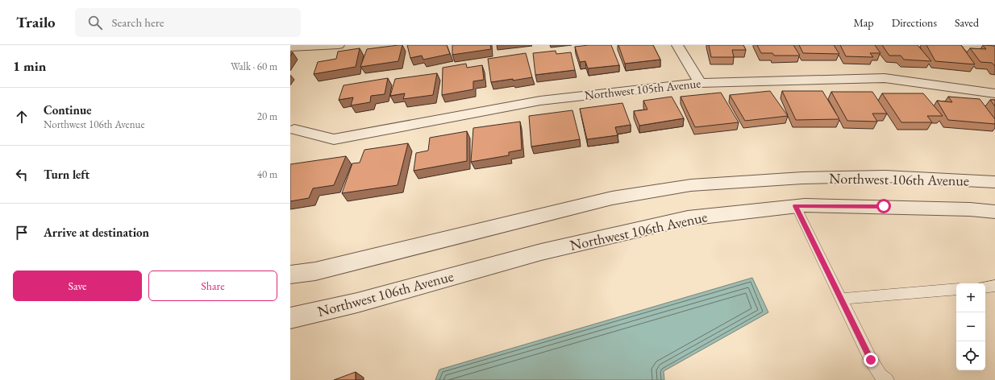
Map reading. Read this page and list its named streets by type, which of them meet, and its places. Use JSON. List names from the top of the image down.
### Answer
{
  "streets": {
    "street": ["Northwest 105th Avenue", "Northwest 106th Avenue"]
  },
  "page": {
    "header": "Trailo",
    "search": "Search here",
    "nav": ["Map", "Directions", "Saved"],
    "heading": ["1 min", "Walk · 60 m"],
    "list": [
      ["Continue", "Northwest 106th Avenue", "20 m"],
      ["Turn left", "40 m"],
      "Arrive at destination"
    ],
    "buttons": ["Save", "Share"],
    "map_buttons": ["+", "−"]
  }
}
